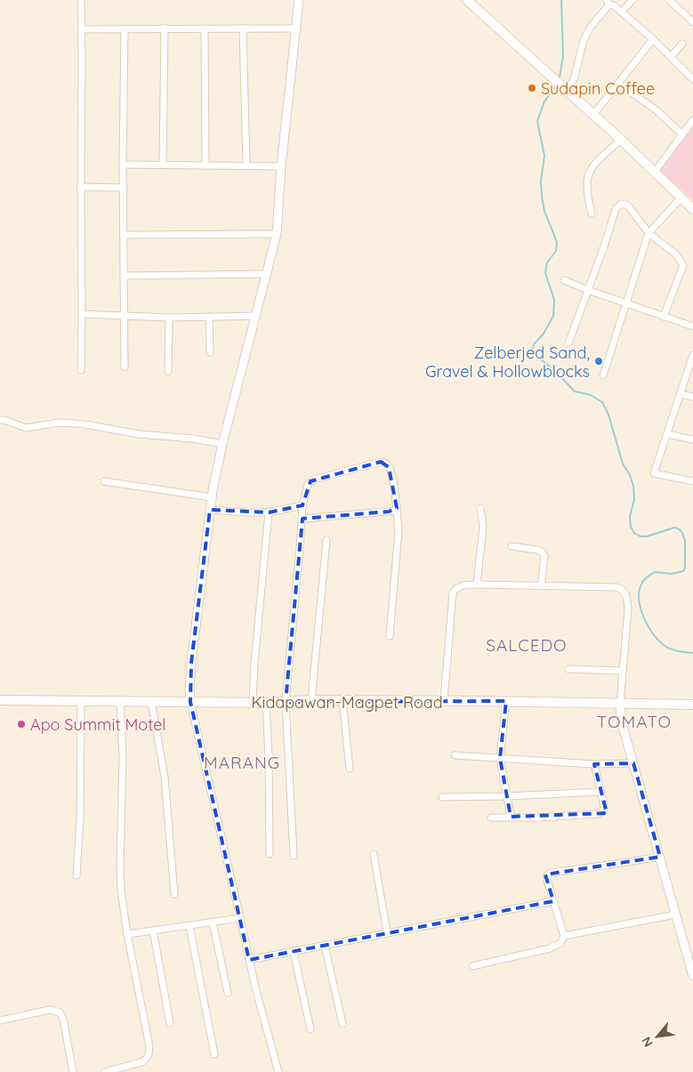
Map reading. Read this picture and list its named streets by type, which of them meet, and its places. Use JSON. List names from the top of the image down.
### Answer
{
  "streets": {
    "main road": ["Kidapawan-Magpet Road"]
  },
  "districts": ["SALCEDO", "TOMATO", "MARANG"],
  "places": ["Sudapin Coffee", "Zelberjed Sand, Gravel & Hollowblocks", "Apo Summit Motel"],
  "north": "bottom left"
}
